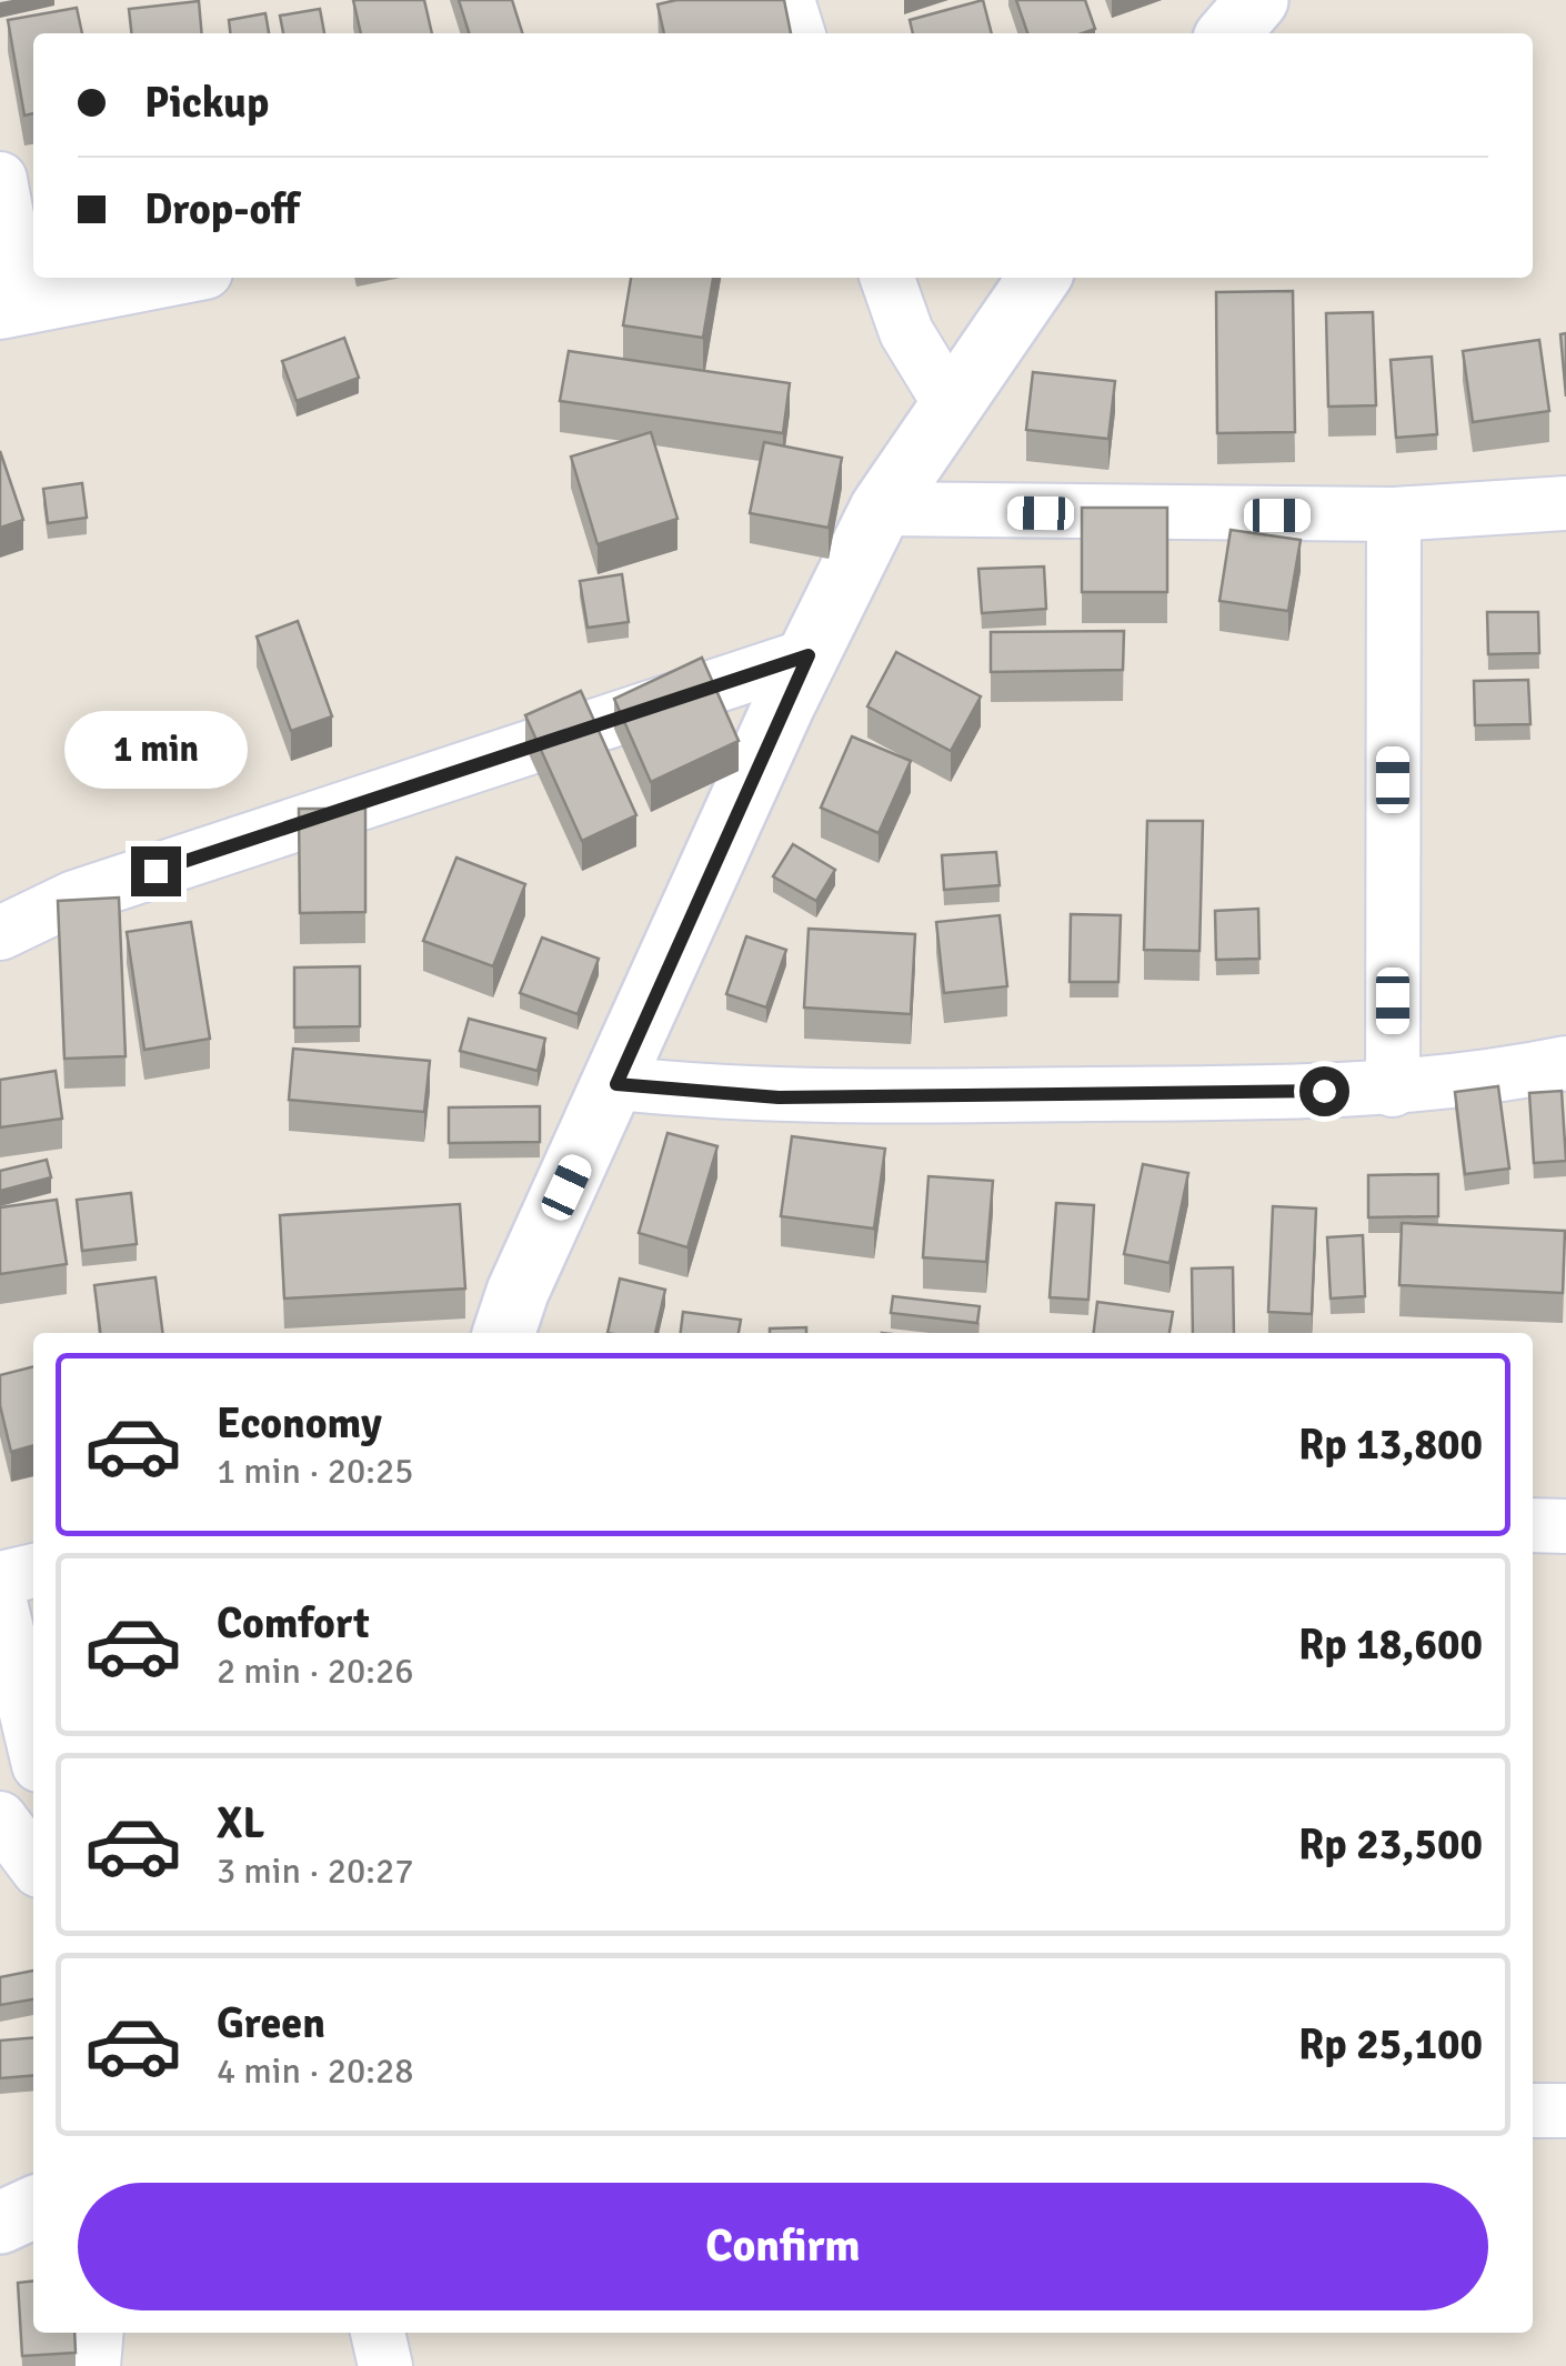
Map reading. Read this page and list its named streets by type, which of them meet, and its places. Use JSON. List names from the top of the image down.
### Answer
{
  "page": {
    "banner": ["Pickup", "Drop-off"],
    "bubble": "1 min",
    "list": [
      {
        "name": "Economy",
        "note": "1 min · 20:25",
        "value": "Rp 13,800"
      },
      {
        "name": "Comfort",
        "note": "2 min · 20:26",
        "value": "Rp 18,600"
      },
      {
        "name": "XL",
        "note": "3 min · 20:27",
        "value": "Rp 23,500"
      },
      {
        "name": "Green",
        "note": "4 min · 20:28",
        "value": "Rp 25,100"
      }
    ],
    "buttons": "Confirm"
  }
}
